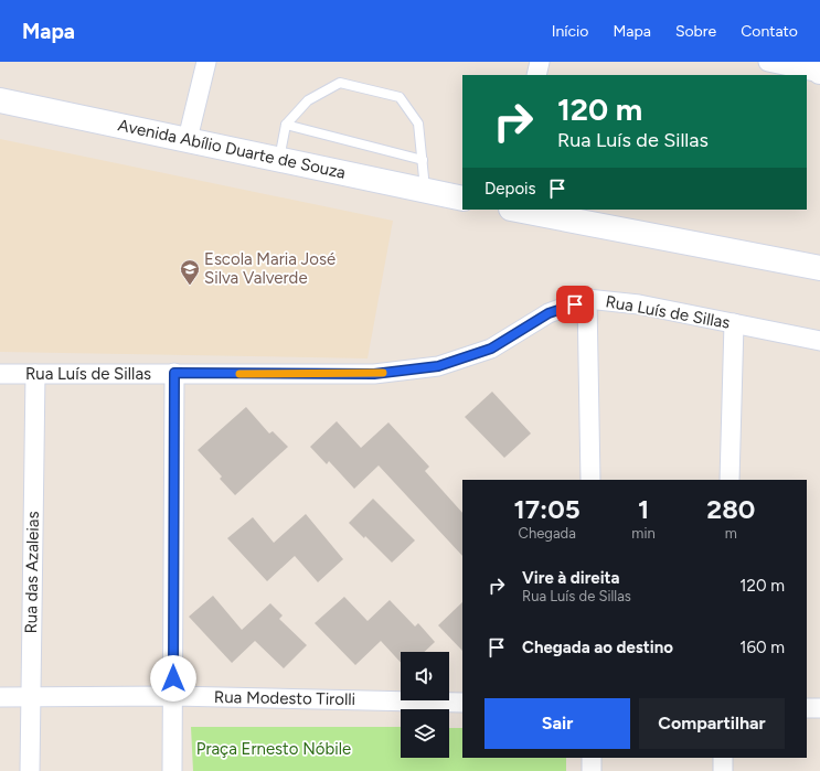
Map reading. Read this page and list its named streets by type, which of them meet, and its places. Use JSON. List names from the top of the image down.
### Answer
{
  "streets": {
    "main road": ["Avenida Abílio Duarte de Souza"],
    "street": ["Rua Luís de Sillas", "Rua das Azaleias", "Rua Modesto Tirolli"]
  },
  "crossings": [
    ["Rua Luís de Sillas", "Rua das Azaleias"],
    ["Rua das Azaleias", "Rua Modesto Tirolli"]
  ],
  "parks": ["Praça Ernesto Nóbile"],
  "places": {
    "school or university": ["Escola Maria José Silva Valverde"]
  },
  "page": {
    "header": "Mapa",
    "nav": [
      "Início",
      "Mapa",
      "Sobre",
      "Contato"
    ],
    "turn": ["120 m", "Rua Luís de Sillas"],
    "then": "Depois",
    "eta": [
      "17:05",
      "Chegada",
      "1",
      "min",
      "280",
      "m"
    ],
    "list": [
      {
        "name": "Vire à direita",
        "note": "Rua Luís de Sillas",
        "value": "120 m"
      },
      {
        "name": "Chegada ao destino",
        "value": "160 m"
      }
    ],
    "buttons": ["Sair", "Compartilhar"]
  }
}
